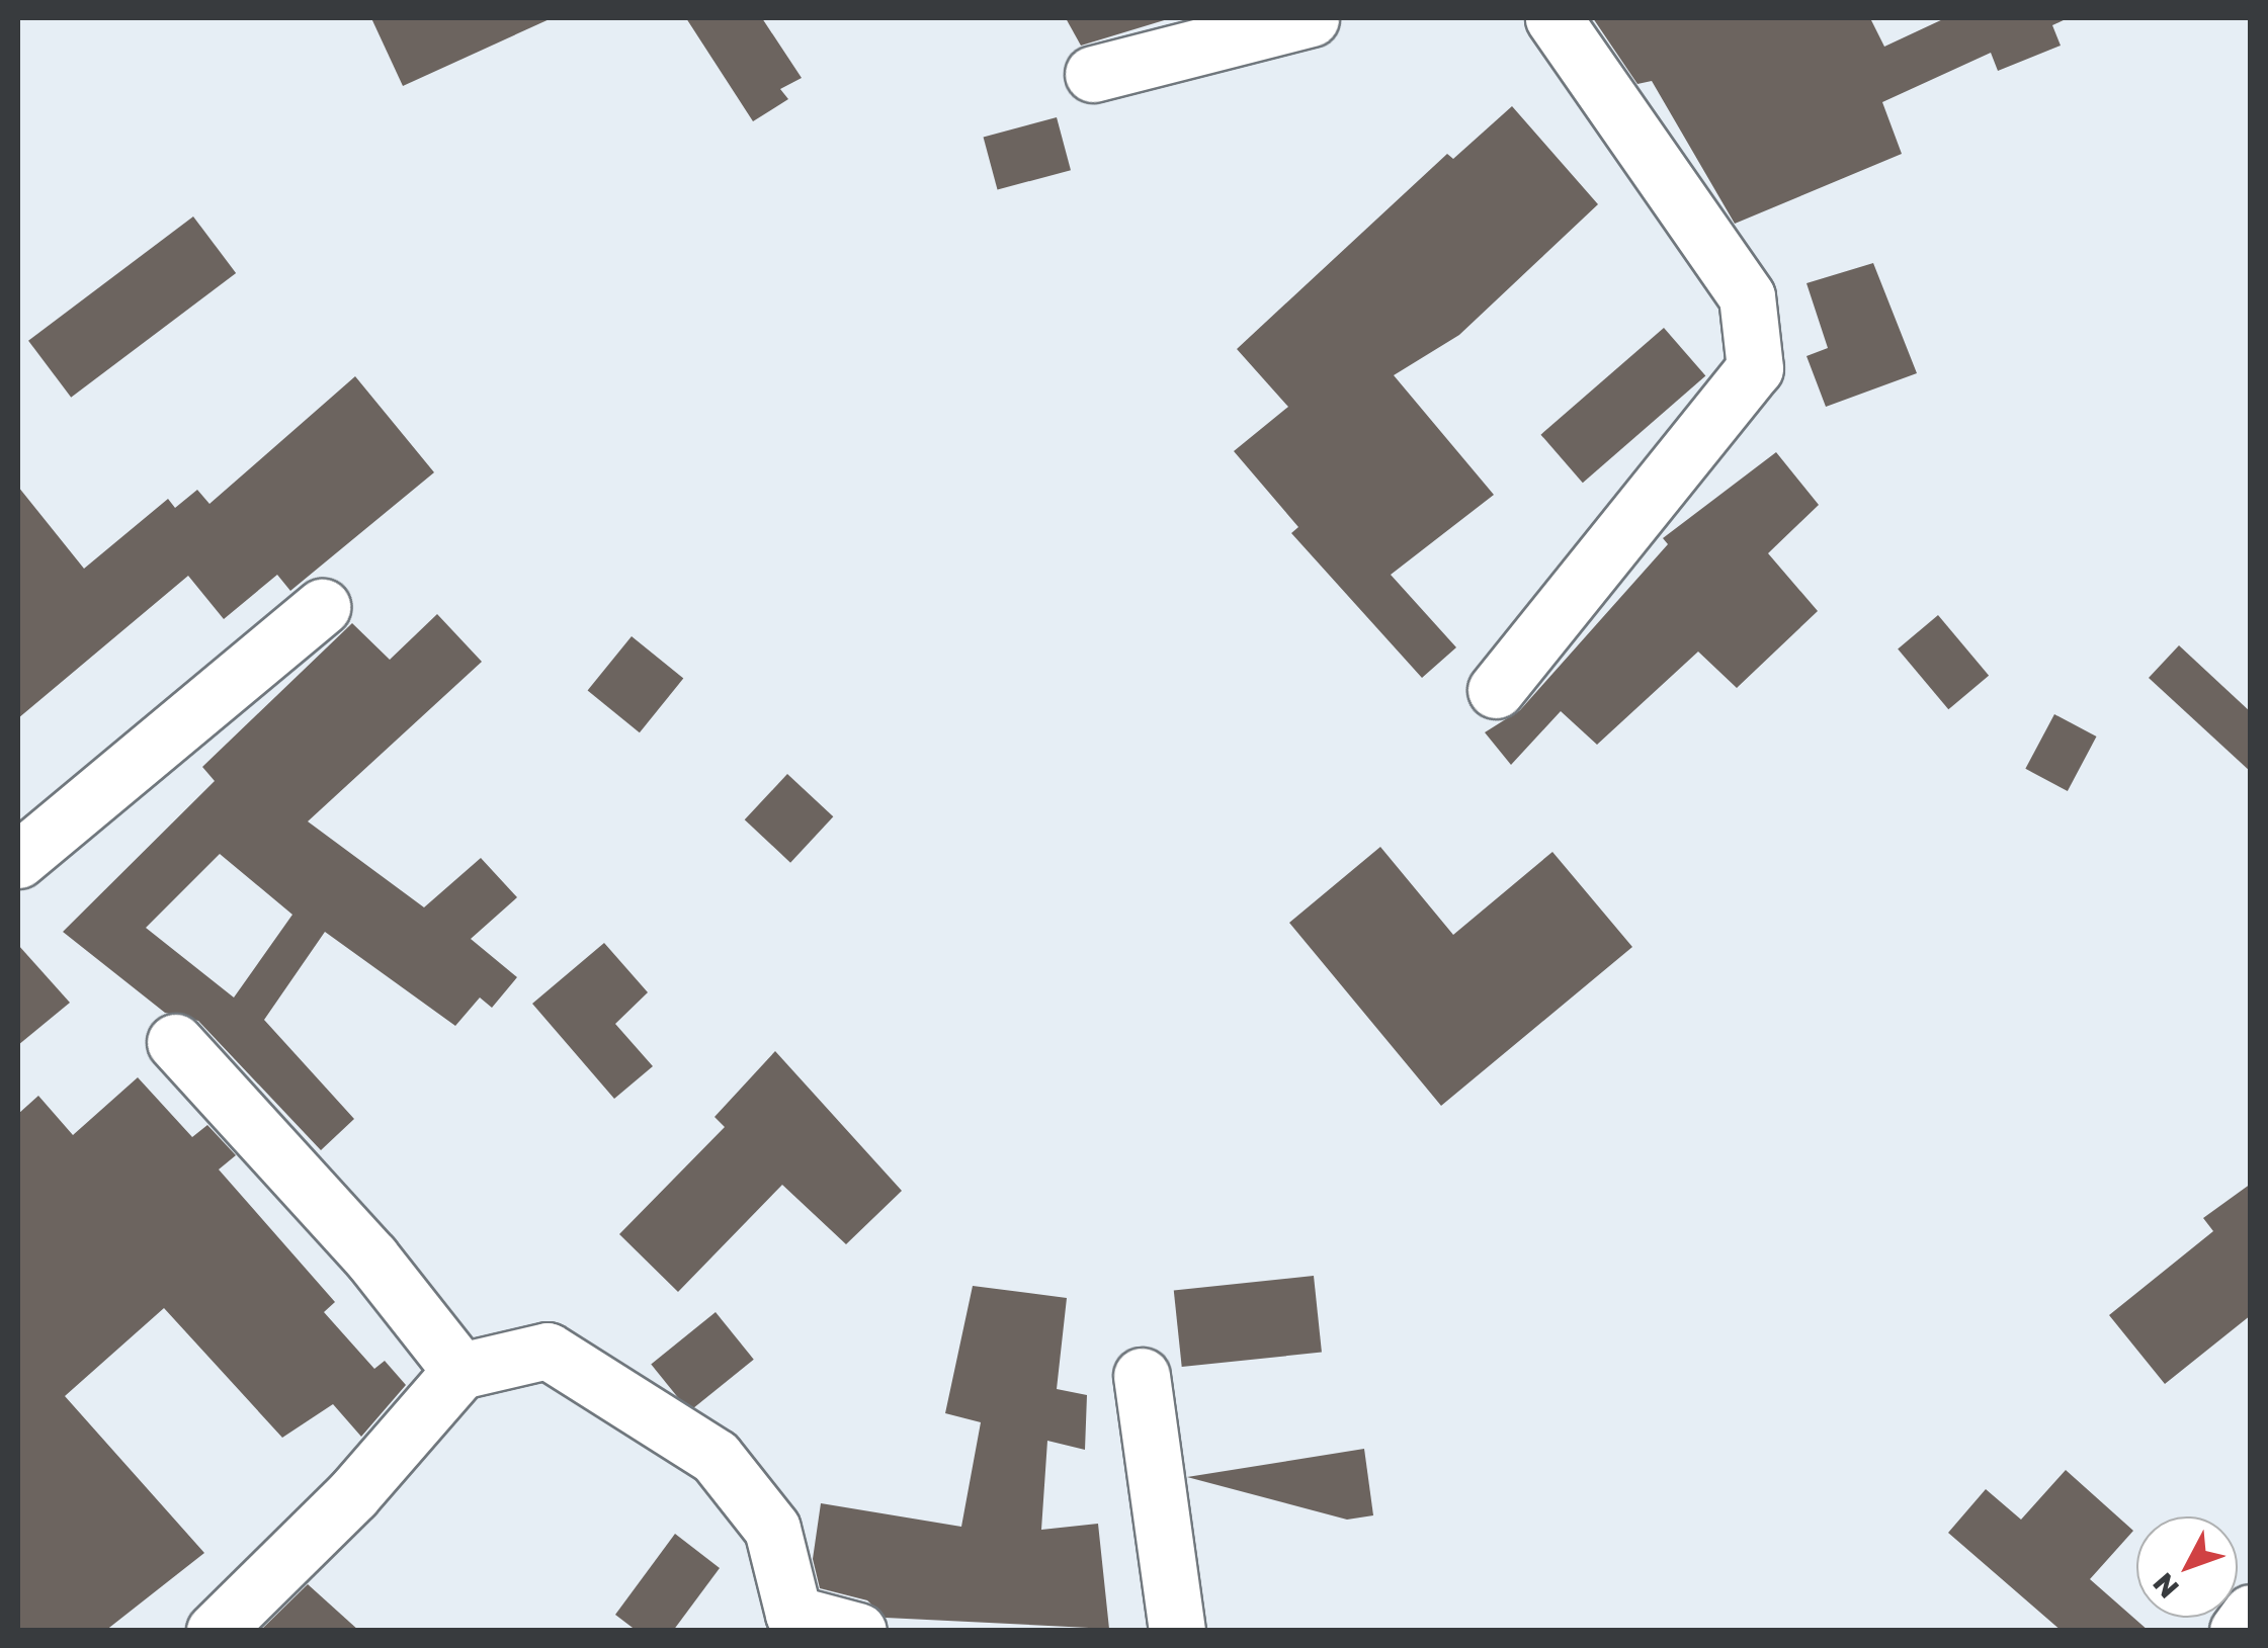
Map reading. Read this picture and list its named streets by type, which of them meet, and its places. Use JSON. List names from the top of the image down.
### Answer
{
  "north": "bottom left"
}
